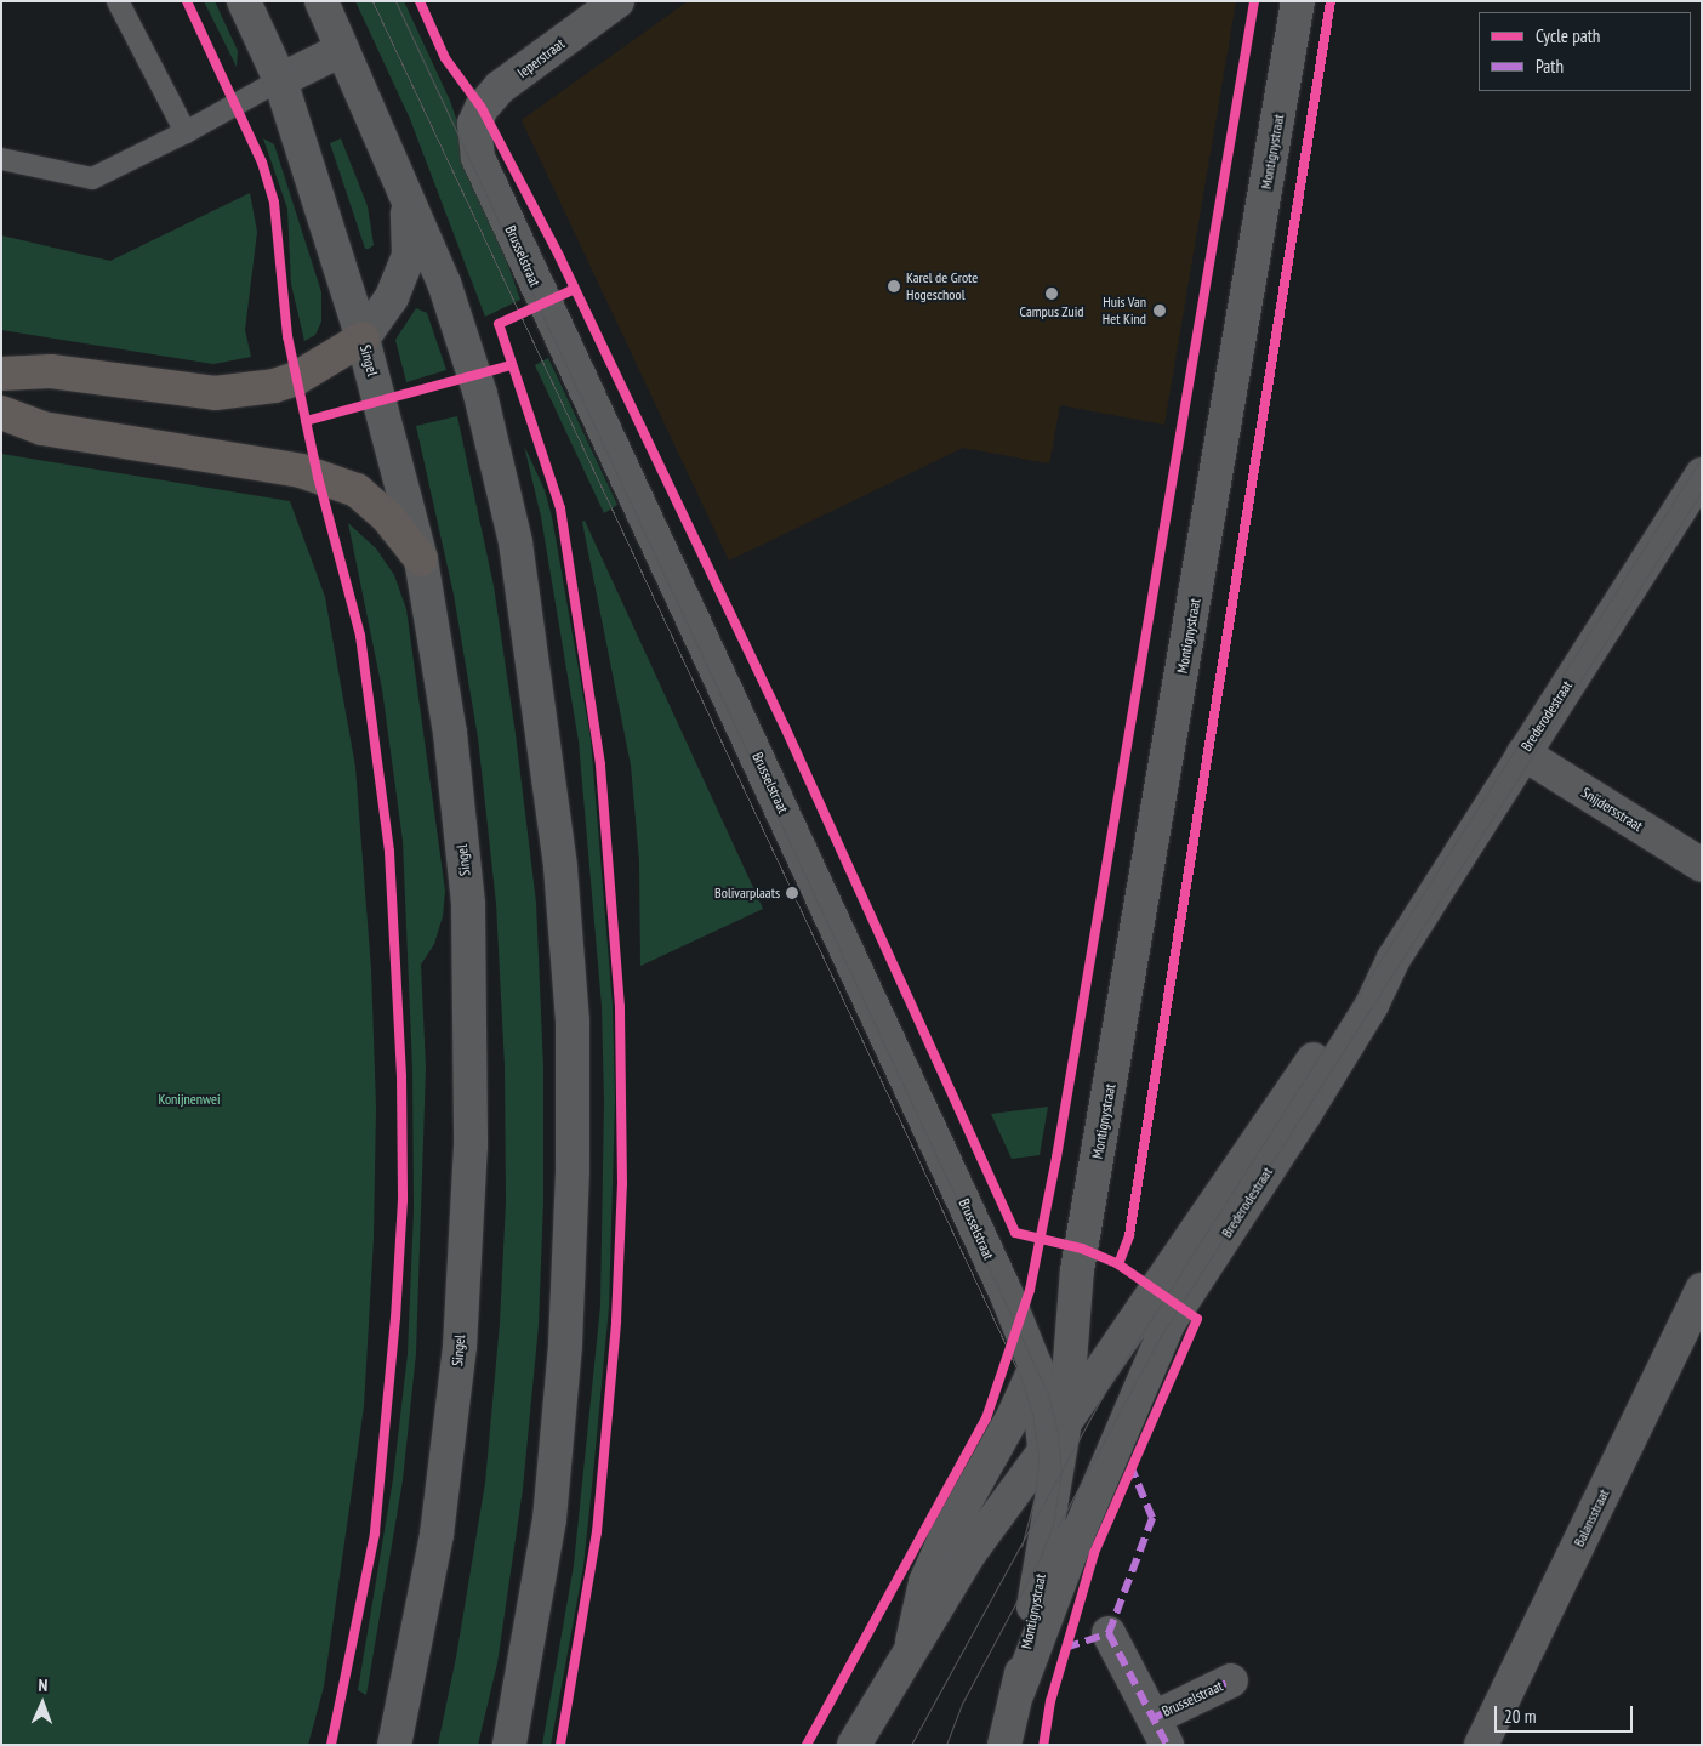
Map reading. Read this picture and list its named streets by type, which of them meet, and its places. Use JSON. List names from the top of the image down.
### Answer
{
  "streets": {
    "street": [
      "Ieperstraat",
      "Montignystraat",
      "Brusselstraat",
      "Singel",
      "Brederodestraat",
      "Snijdersstraat",
      "Balansstraat"
    ]
  },
  "crossings": [
    ["Ieperstraat", "Brusselstraat"],
    ["Montignystraat", "Brusselstraat"],
    ["Montignystraat", "Brederodestraat"],
    ["Brusselstraat", "Brederodestraat"],
    ["Brederodestraat", "Snijdersstraat"]
  ],
  "parks": ["Konijnenwei"],
  "places": [
    "Karel de Grote Hogeschool",
    "Campus Zuid",
    "Huis Van Het Kind",
    "Bolivarplaats"
  ],
  "legend": ["Cycle path", "Path"],
  "scale_bar": "20 m",
  "north": "top"
}
